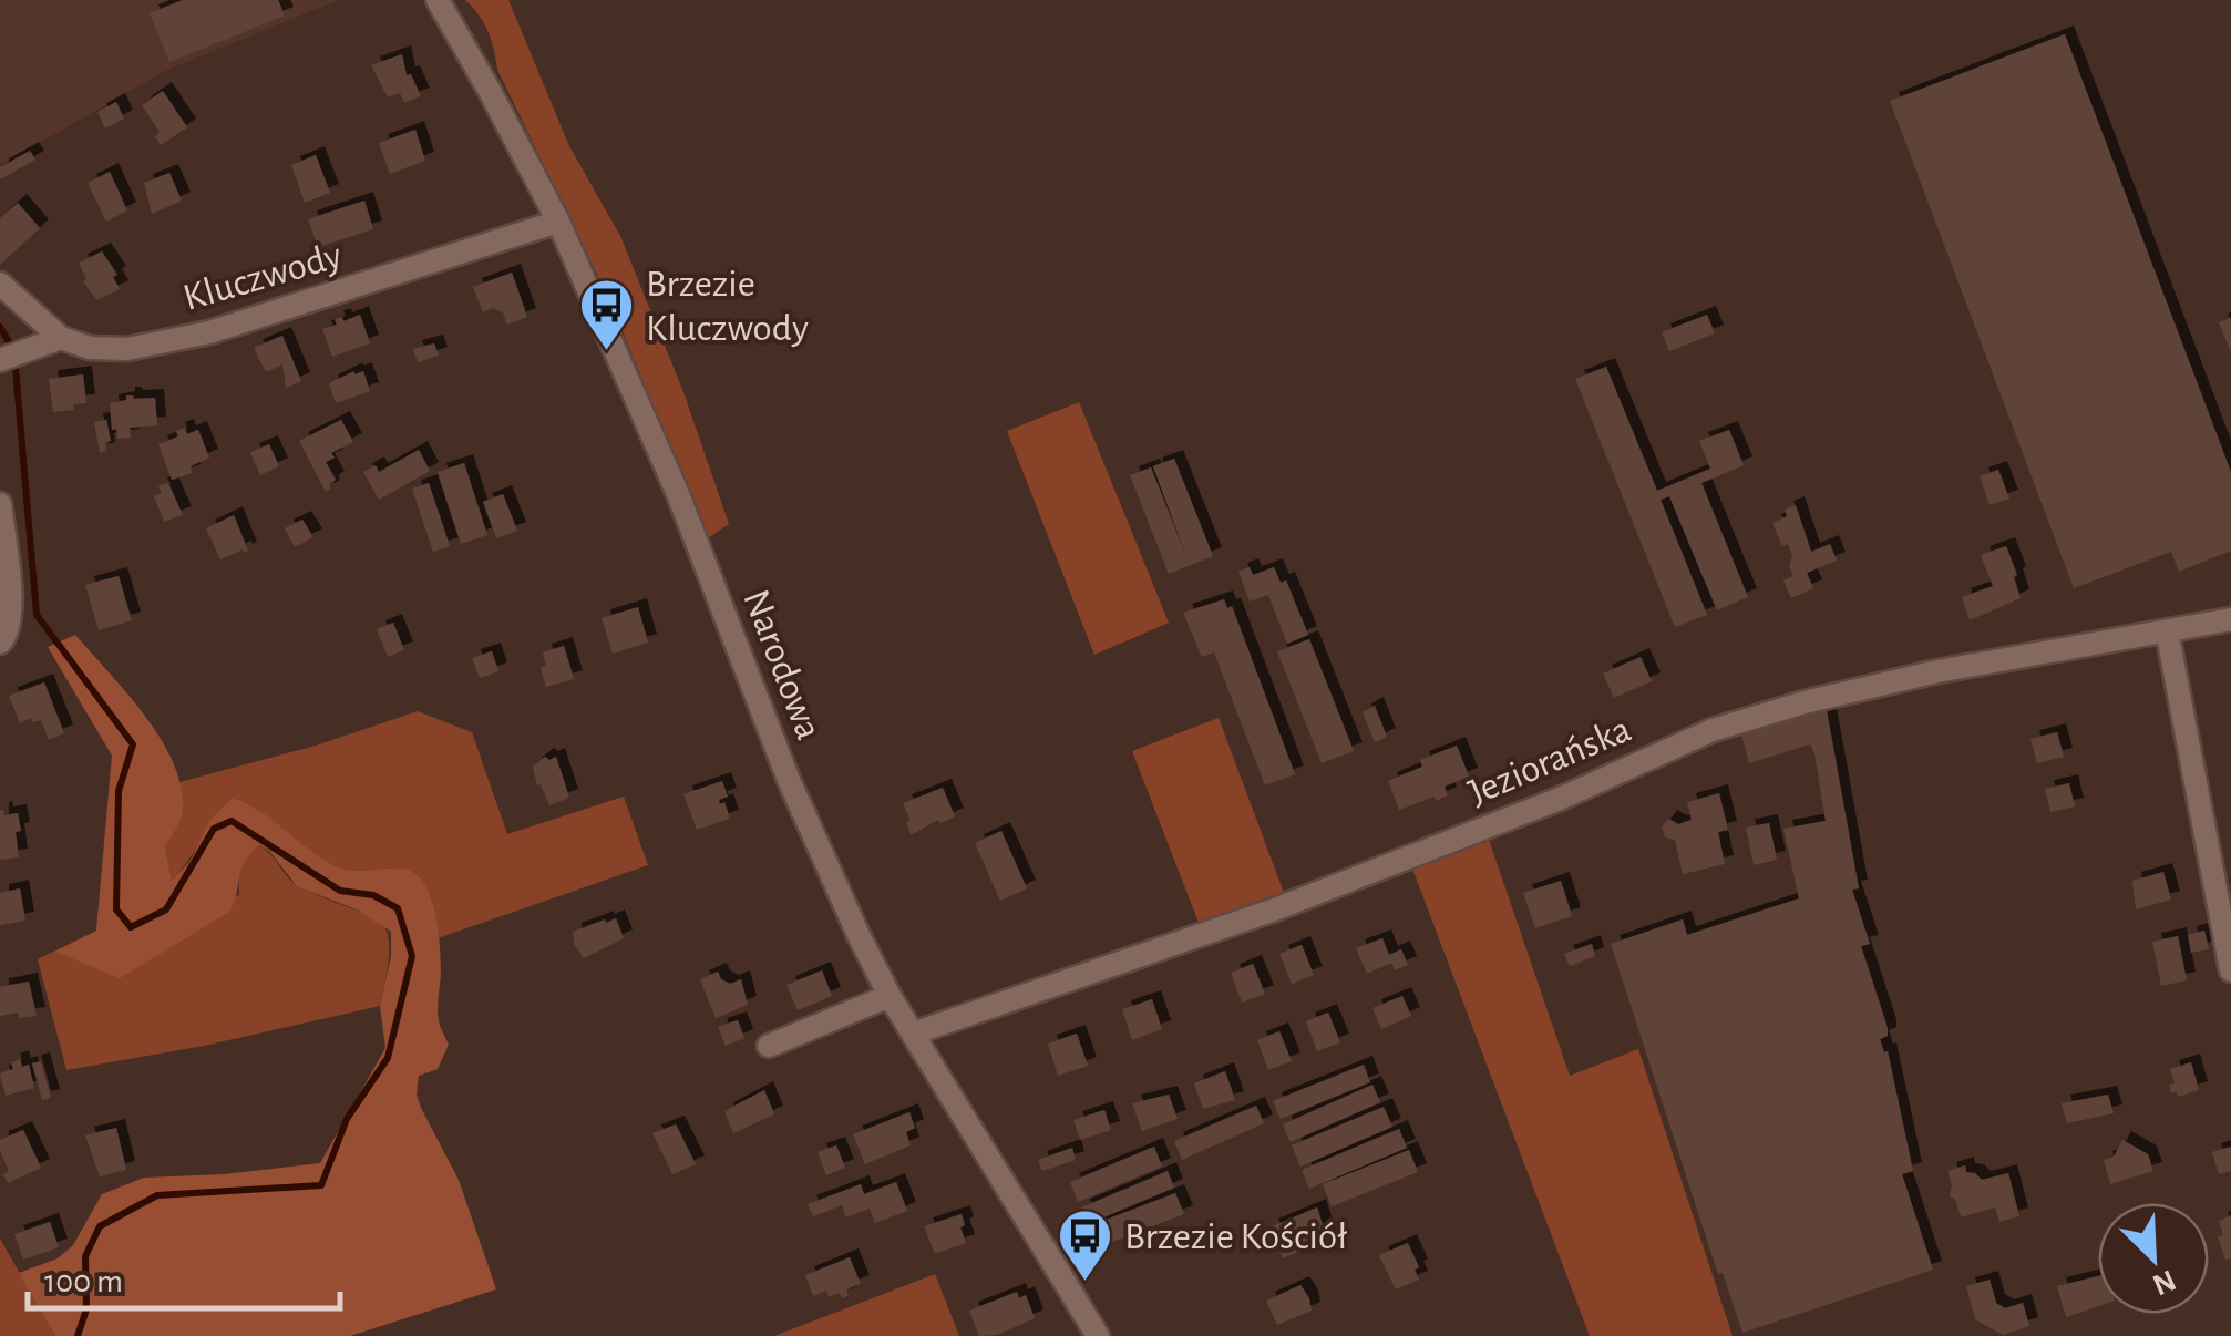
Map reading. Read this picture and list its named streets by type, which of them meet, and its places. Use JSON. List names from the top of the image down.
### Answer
{
  "streets": {
    "street": ["Kluczwody", "Narodowa", "Jeziorańska"]
  },
  "crossings": [
    ["Kluczwody", "Narodowa"],
    ["Narodowa", "Jeziorańska"]
  ],
  "places": {
    "bus stop": ["Brzezie Kluczwody", "Brzezie Kościół"]
  },
  "scale_bar": "100 m",
  "north": "bottom right"
}
